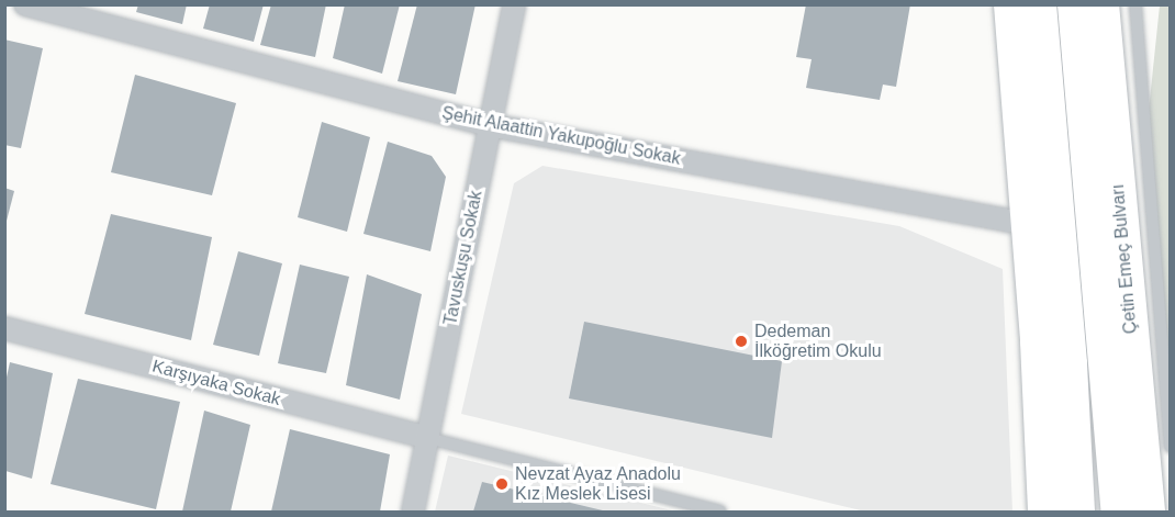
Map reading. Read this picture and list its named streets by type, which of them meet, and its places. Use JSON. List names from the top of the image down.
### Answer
{
  "streets": {
    "main road": ["Çetin Emeç Bulvarı"],
    "street": ["Şehit Alaattin Yakupoğlu Sokak", "Tavuskuşu Sokak", "Karşıyaka Sokak"]
  },
  "crossings": [
    ["Şehit Alaattin Yakupoğlu Sokak", "Tavuskuşu Sokak"],
    ["Tavuskuşu Sokak", "Karşıyaka Sokak"]
  ],
  "places": ["Dedeman İlköğretim Okulu", "Nevzat Ayaz Anadolu Kız Meslek Lisesi"]
}
